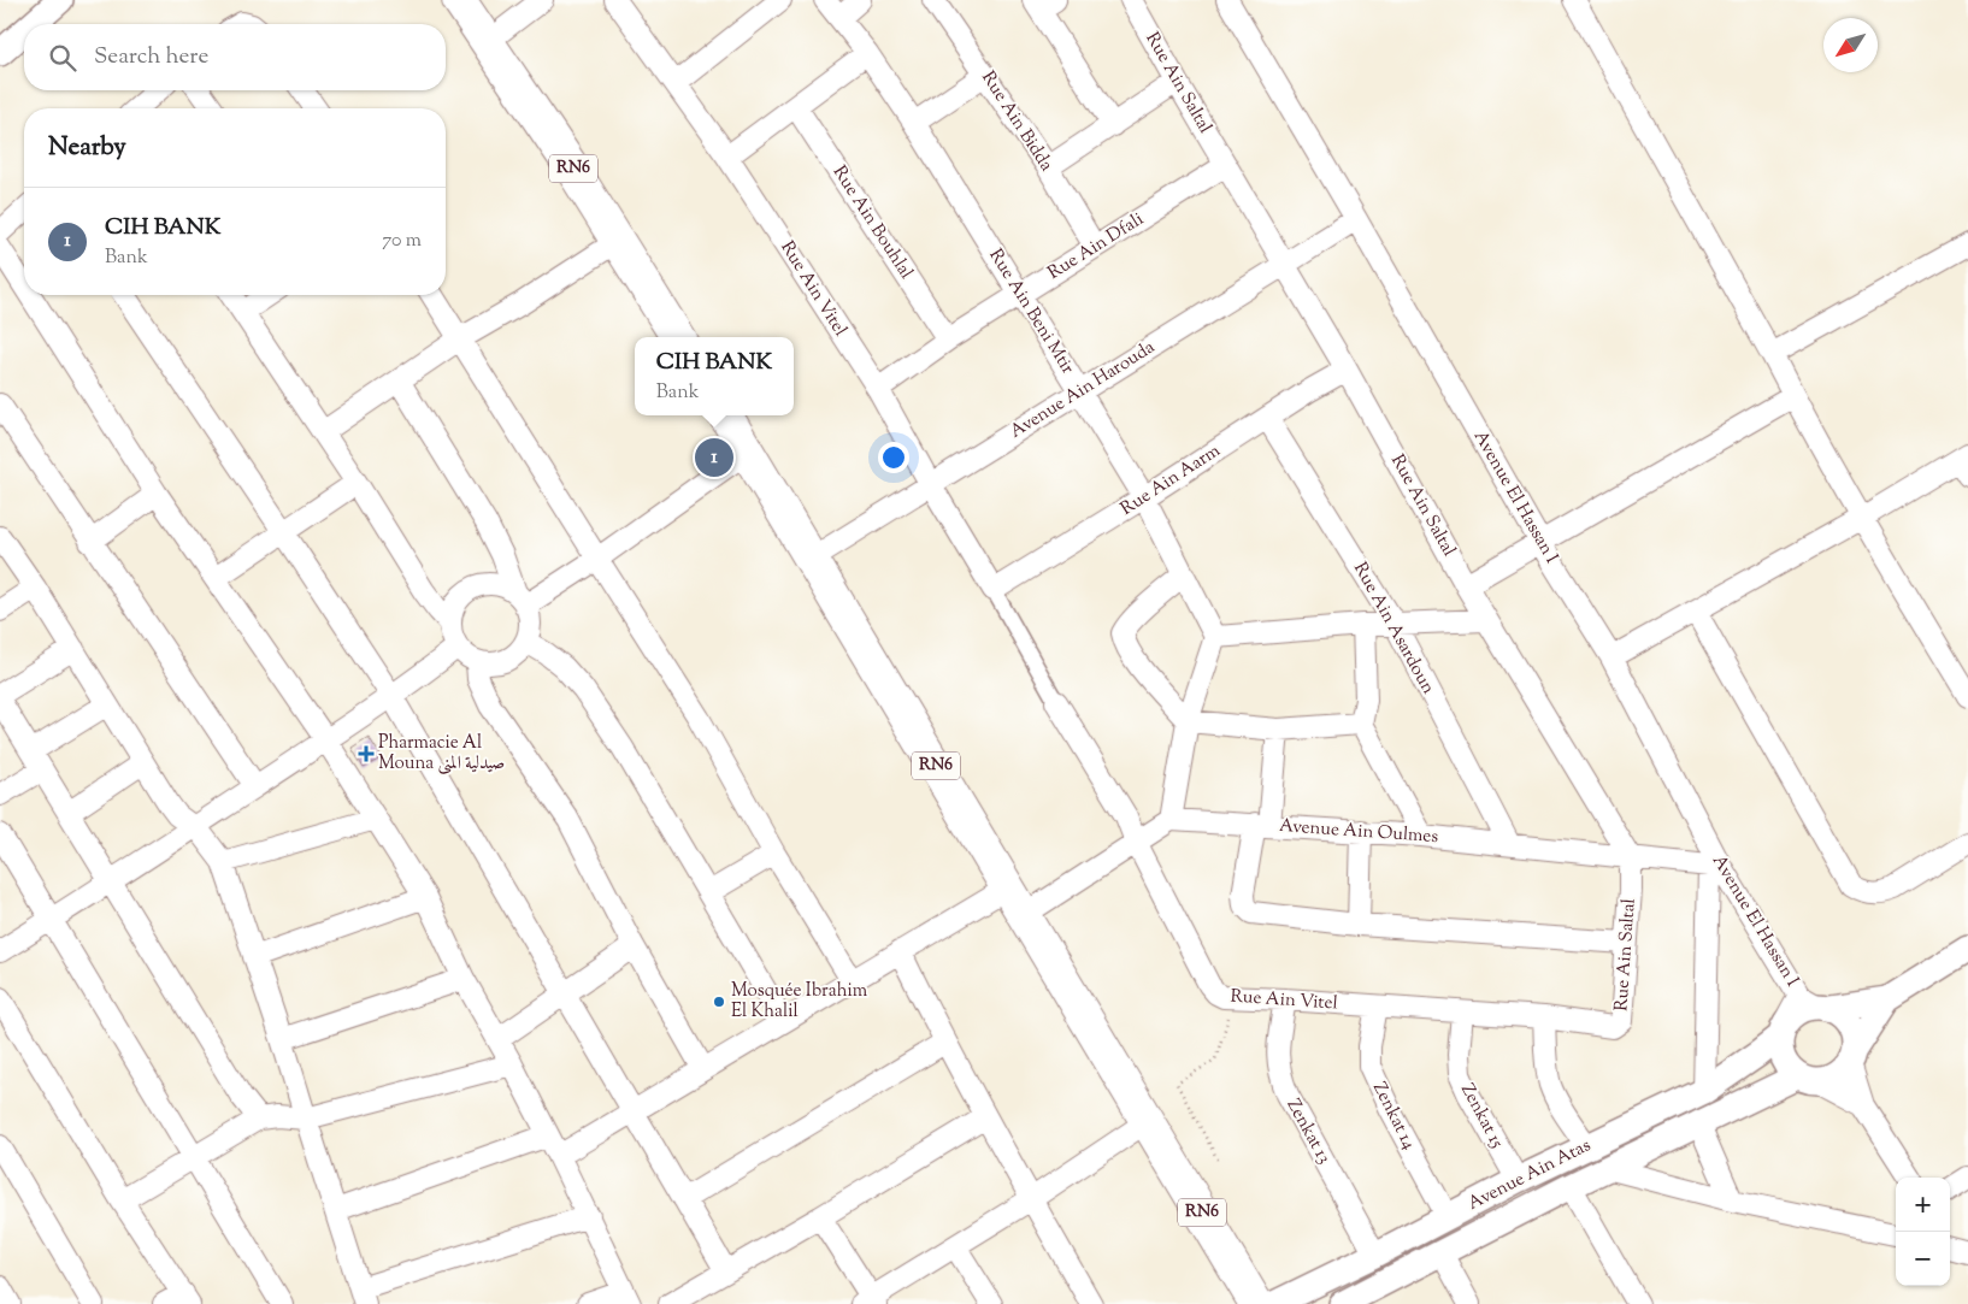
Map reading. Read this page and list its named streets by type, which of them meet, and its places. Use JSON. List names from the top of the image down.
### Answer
{
  "streets": {
    "main road": ["RN6"],
    "street": [
      "Rue Ain Saltal",
      "Rue Ain Bidda",
      "Rue Ain Bouhlal",
      "Rue Ain Dfali",
      "Rue Ain Vitel",
      "Rue Ain Beni Mtir",
      "Avenue Ain Harouda",
      "Rue Ain Aarm",
      "Avenue El Hassan I",
      "Rue Ain Asardoun",
      "Avenue Ain Oulmes",
      "Zenkat 14",
      "Zenkat 15",
      "Zenkat 13",
      "Avenue Ain Atas"
    ]
  },
  "crossings": [
    ["Rue Ain Saltal", "Rue Ain Dfali"],
    ["Rue Ain Saltal", "Rue Ain Vitel"],
    ["Rue Ain Saltal", "Avenue Ain Harouda"],
    ["Rue Ain Saltal", "Rue Ain Aarm"],
    ["Rue Ain Saltal", "Avenue Ain Oulmes"],
    ["Rue Ain Bidda", "Rue Ain Dfali"],
    ["RN6", "Avenue Ain Harouda"],
    ["Rue Ain Bouhlal", "Rue Ain Dfali"],
    ["Rue Ain Dfali", "Rue Ain Vitel"],
    ["Rue Ain Dfali", "Rue Ain Beni Mtir"],
    ["Rue Ain Vitel", "Avenue Ain Harouda"],
    ["Rue Ain Vitel", "Rue Ain Aarm"],
    ["Rue Ain Vitel", "Zenkat 14"],
    ["Rue Ain Vitel", "Zenkat 15"],
    ["Rue Ain Vitel", "Zenkat 13"],
    ["Rue Ain Beni Mtir", "Avenue Ain Harouda"],
    ["Rue Ain Beni Mtir", "Rue Ain Aarm"],
    ["Avenue Ain Harouda", "Avenue El Hassan I"],
    ["Rue Ain Aarm", "Rue Ain Asardoun"],
    ["Avenue El Hassan I", "Avenue Ain Oulmes"],
    ["Avenue El Hassan I", "Avenue Ain Atas"],
    ["Rue Ain Asardoun", "Avenue Ain Oulmes"],
    ["Zenkat 14", "Avenue Ain Atas"],
    ["Zenkat 15", "Avenue Ain Atas"],
    ["Zenkat 13", "Avenue Ain Atas"]
  ],
  "places": {
    "health": ["Pharmacie Al Mouna صيدلية المنى"],
    "other": ["Mosquée Ibrahim El Khalil"]
  },
  "north": "bottom left",
  "page": {
    "search": "Search here",
    "heading": "Nearby",
    "list": [
      {
        "mark": "1",
        "name": "CIH BANK",
        "note": "Bank",
        "value": "70 m"
      }
    ],
    "popup": ["CIH BANK", "Bank"],
    "pins": "1",
    "map_buttons": ["+", "−"]
  }
}
